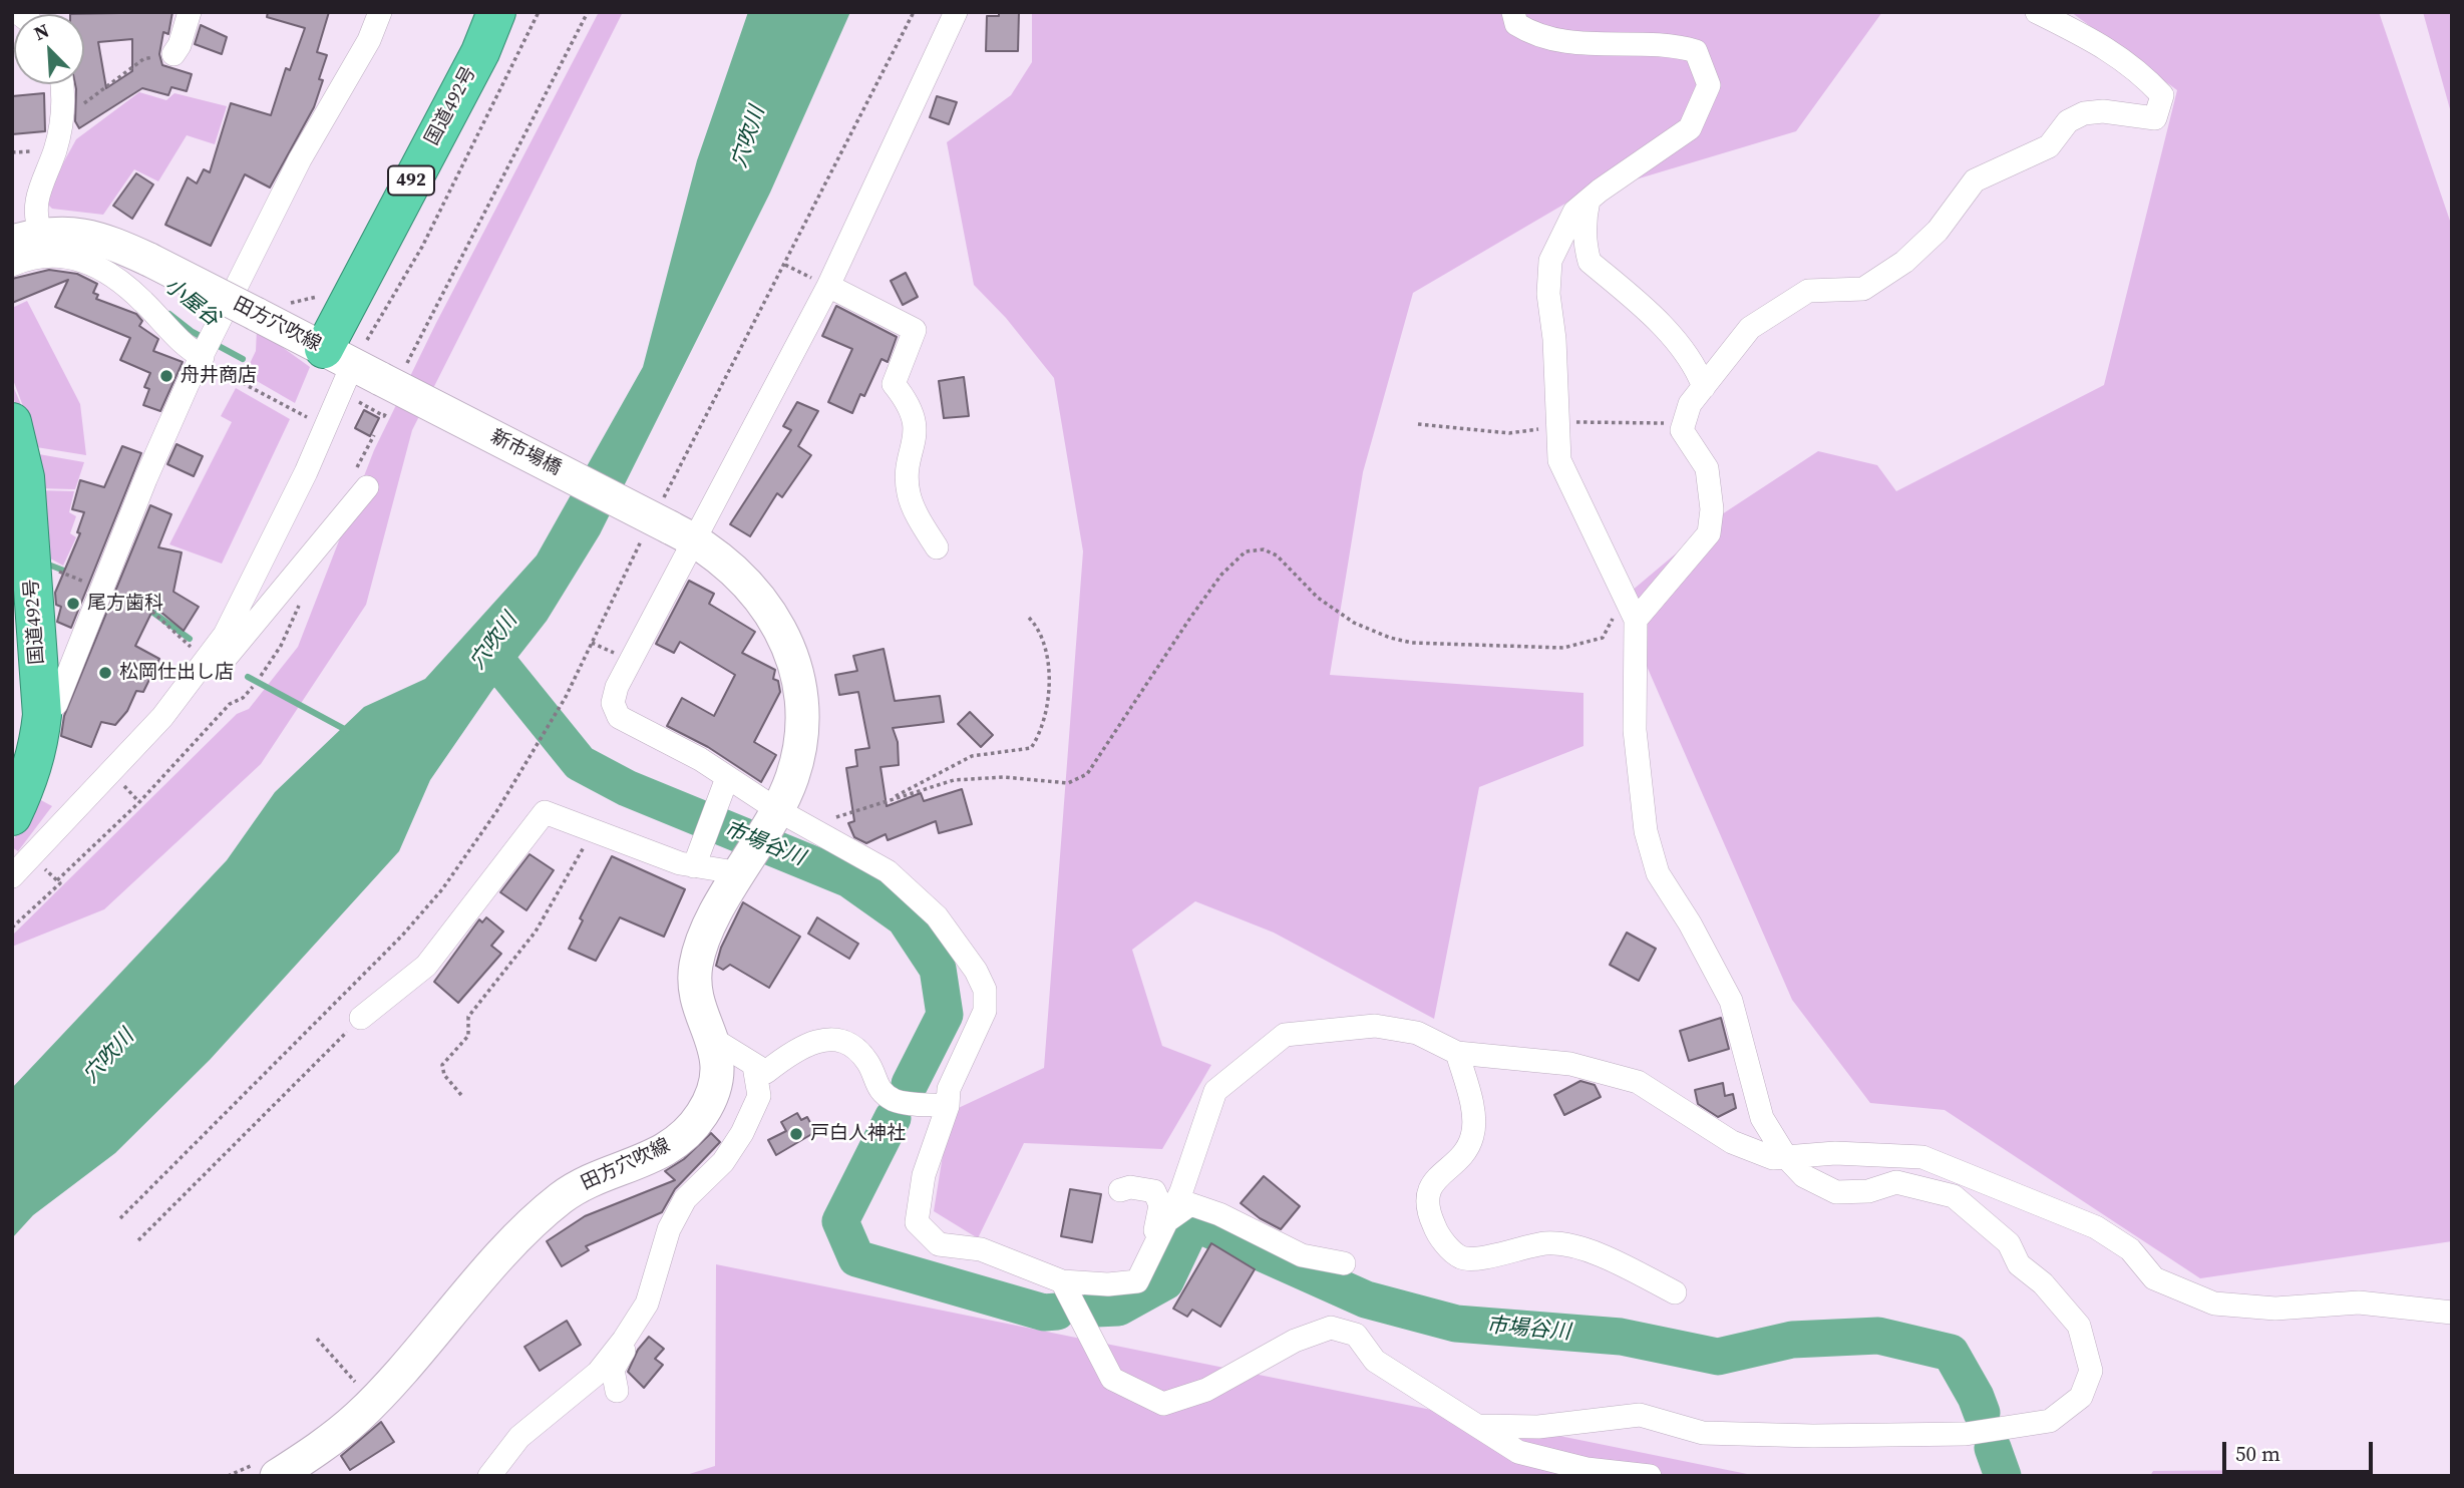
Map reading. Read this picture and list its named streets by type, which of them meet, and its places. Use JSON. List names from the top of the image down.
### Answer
{
  "streets": {
    "highway": ["国道492号", "492"],
    "main road": ["田方穴吹線", "新市場橋"]
  },
  "crossings": [
    ["国道492号", "田方穴吹線"],
    ["田方穴吹線", "新市場橋"]
  ],
  "water": ["穴吹川", "小屋谷", "市場谷川"],
  "places": [
    "舟井商店",
    "尾方歯科",
    "松岡仕出し店",
    "戸白人神社"
  ],
  "scale_bar": "50 m",
  "north": "top left"
}
